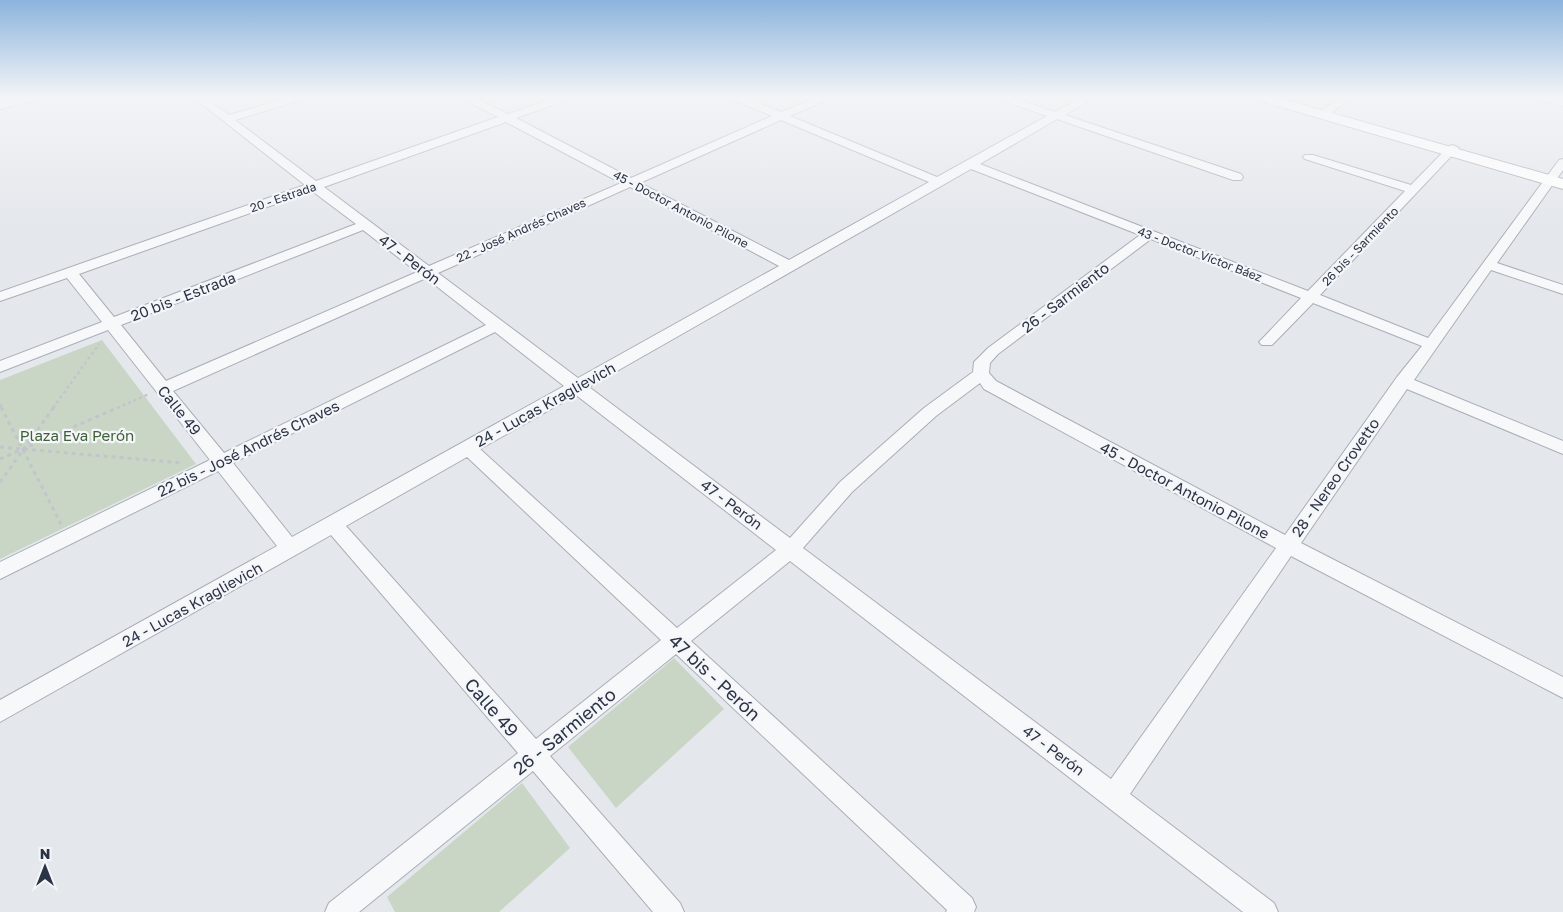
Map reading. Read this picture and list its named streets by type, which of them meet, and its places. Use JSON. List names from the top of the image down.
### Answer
{
  "streets": {
    "street": [
      "20 - Estrada",
      "45 - Doctor Antonio Pilone",
      "22 - José Andrés Chaves",
      "26 bis - Sarmiento",
      "43 - Doctor Víctor Báez",
      "47 - Perón",
      "20 bis - Estrada",
      "26 - Sarmiento",
      "24 - Lucas Kraglievich",
      "Calle 49",
      "22 bis - José Andrés Chaves",
      "28 - Nereo Crovetto",
      "47 bis - Perón"
    ]
  },
  "crossings": [
    ["20 - Estrada", "47 - Perón"],
    ["20 - Estrada", "Calle 49"],
    ["45 - Doctor Antonio Pilone", "22 - José Andrés Chaves"],
    ["45 - Doctor Antonio Pilone", "26 - Sarmiento"],
    ["45 - Doctor Antonio Pilone", "24 - Lucas Kraglievich"],
    ["45 - Doctor Antonio Pilone", "28 - Nereo Crovetto"],
    ["22 - José Andrés Chaves", "47 - Perón"],
    ["22 - José Andrés Chaves", "Calle 49"],
    ["26 bis - Sarmiento", "43 - Doctor Víctor Báez"],
    ["43 - Doctor Víctor Báez", "26 - Sarmiento"],
    ["43 - Doctor Víctor Báez", "24 - Lucas Kraglievich"],
    ["43 - Doctor Víctor Báez", "28 - Nereo Crovetto"],
    ["47 - Perón", "20 bis - Estrada"],
    ["47 - Perón", "26 - Sarmiento"],
    ["47 - Perón", "24 - Lucas Kraglievich"],
    ["47 - Perón", "22 bis - José Andrés Chaves"],
    ["47 - Perón", "28 - Nereo Crovetto"],
    ["20 bis - Estrada", "Calle 49"],
    ["26 - Sarmiento", "Calle 49"],
    ["26 - Sarmiento", "47 bis - Perón"],
    ["24 - Lucas Kraglievich", "Calle 49"],
    ["24 - Lucas Kraglievich", "47 bis - Perón"],
    ["Calle 49", "22 bis - José Andrés Chaves"]
  ],
  "parks": ["Plaza Eva Perón"],
  "north": "top"
}
